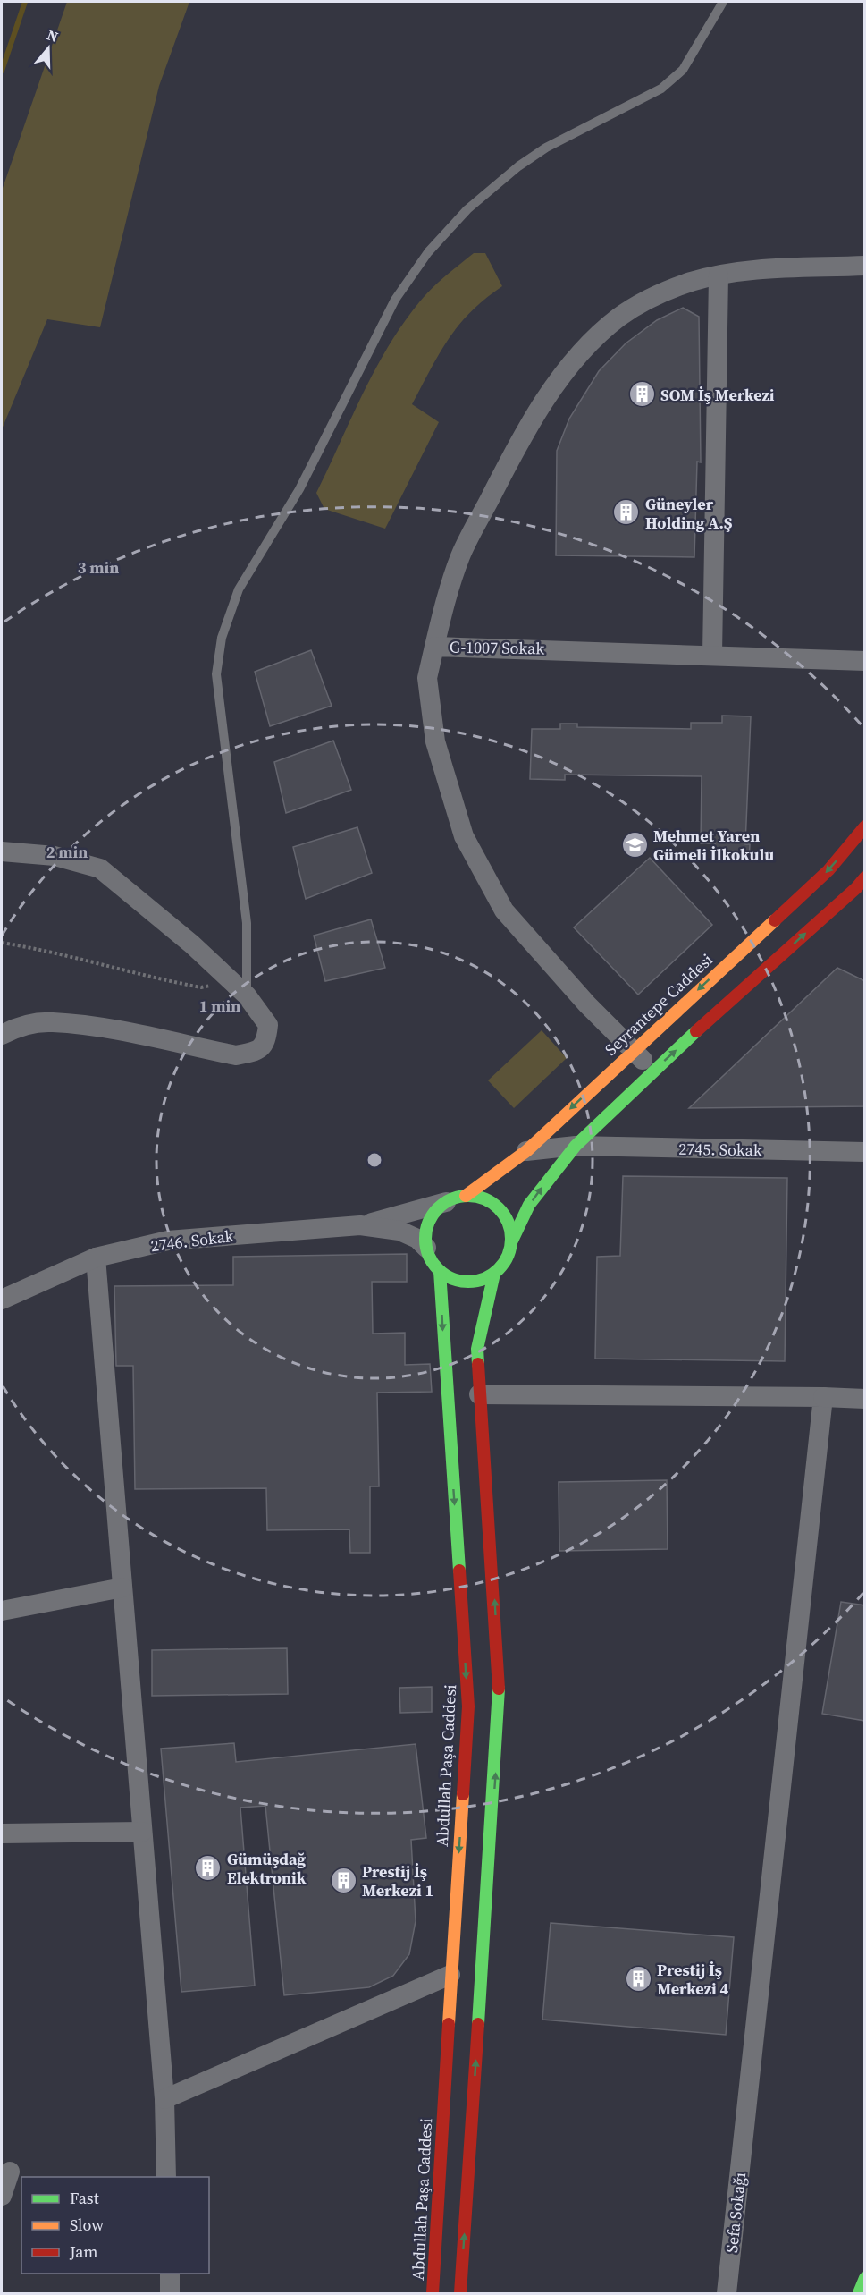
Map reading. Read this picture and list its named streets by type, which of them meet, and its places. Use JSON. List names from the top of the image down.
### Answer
{
  "streets": {
    "main road": ["Seyrantepe Caddesi", "Abdullah Paşa Caddesi"],
    "street": [
      "G-1007 Sokak",
      "2745. Sokak",
      "2746. Sokak",
      "Sefa Sokağı"
    ]
  },
  "crossings": [
    ["G-1007 Sokak", "Seyrantepe Caddesi"],
    ["Seyrantepe Caddesi", "2745. Sokak"],
    ["Seyrantepe Caddesi", "Abdullah Paşa Caddesi"]
  ],
  "places": {
    "building": [
      "SOM İş Merkezi",
      "Güneyler Holding A.Ş",
      "Gümüşdağ Elektronik",
      "Prestij İş Merkezi 1",
      "Prestij İş Merkezi 4"
    ],
    "school or university": ["Mehmet Yaren Gümeli İlkokulu"]
  },
  "legend": ["Fast", "Slow", "Jam"],
  "north": "top",
  "rings": ["3 min", "2 min", "1 min"]
}
